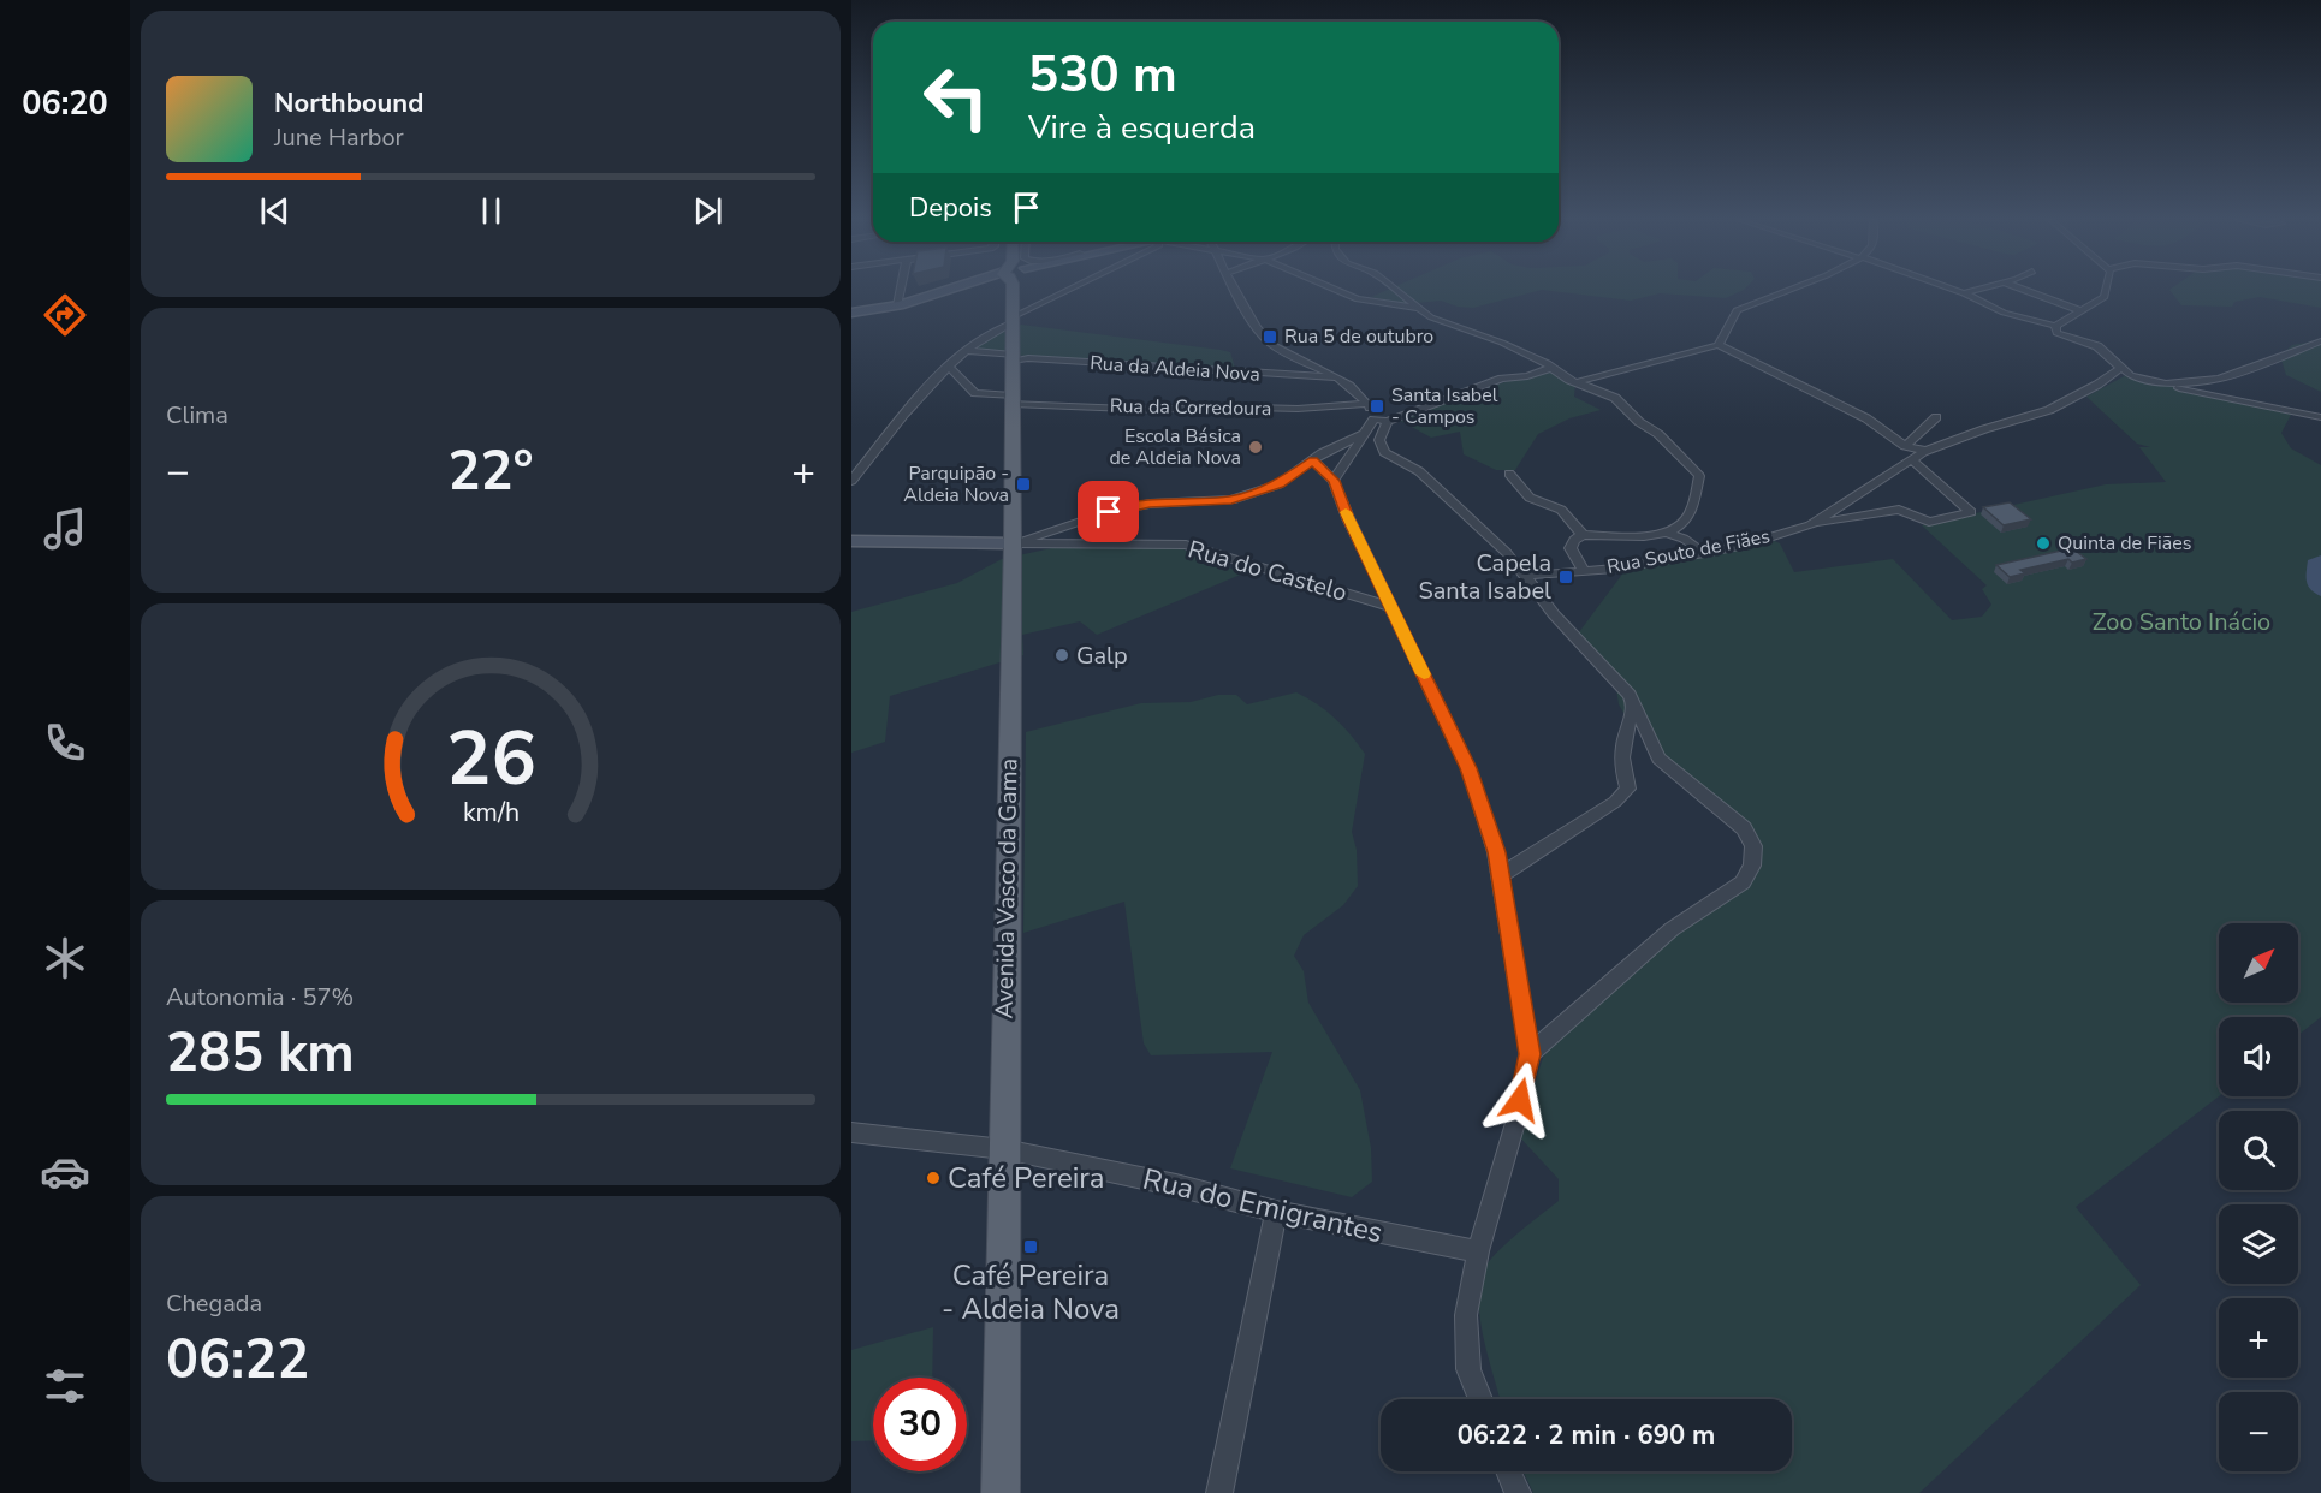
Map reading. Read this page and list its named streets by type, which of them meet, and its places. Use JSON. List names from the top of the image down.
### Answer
{
  "streets": {
    "main road": ["Avenida Vasco da Gama"],
    "street": [
      "Rua da Aldeia Nova",
      "Rua da Corredoura",
      "Rua Souto de Fiães",
      "Rua do Castelo",
      "Rua do Emigrantes"
    ]
  },
  "crossings": [
    ["Rua da Aldeia Nova", "Avenida Vasco da Gama"],
    ["Rua da Corredoura", "Avenida Vasco da Gama"],
    ["Rua do Castelo", "Avenida Vasco da Gama"],
    ["Avenida Vasco da Gama", "Rua do Emigrantes"]
  ],
  "parks": ["Zoo Santo Inácio"],
  "places": {
    "transit": [
      "Rua 5 de outubro",
      "Santa Isabel - Campos",
      "Parquipão - Aldeia Nova",
      "Capela Santa Isabel",
      "Café Pereira - Aldeia Nova"
    ],
    "other": [
      "Escola Básica de Aldeia Nova",
      "Quinta de Fiães",
      "Galp",
      "Café Pereira"
    ]
  },
  "north": "top right",
  "page": {
    "tabs": "06:20",
    "turn": ["530 m", "Vire à esquerda"],
    "song": ["Northbound", "June Harbor"],
    "then": "Depois",
    "tile": [
      "Clima",
      ["Autonomia · 57%", "285 km"],
      ["Chegada", "06:22"]
    ],
    "heat": ["−", "22°", "+"],
    "map_buttons": ["+", "−"],
    "limit": "30",
    "trip": "06:22 · 2 min · 690 m",
    "gauge": ["26", "km/h"]
  }
}
